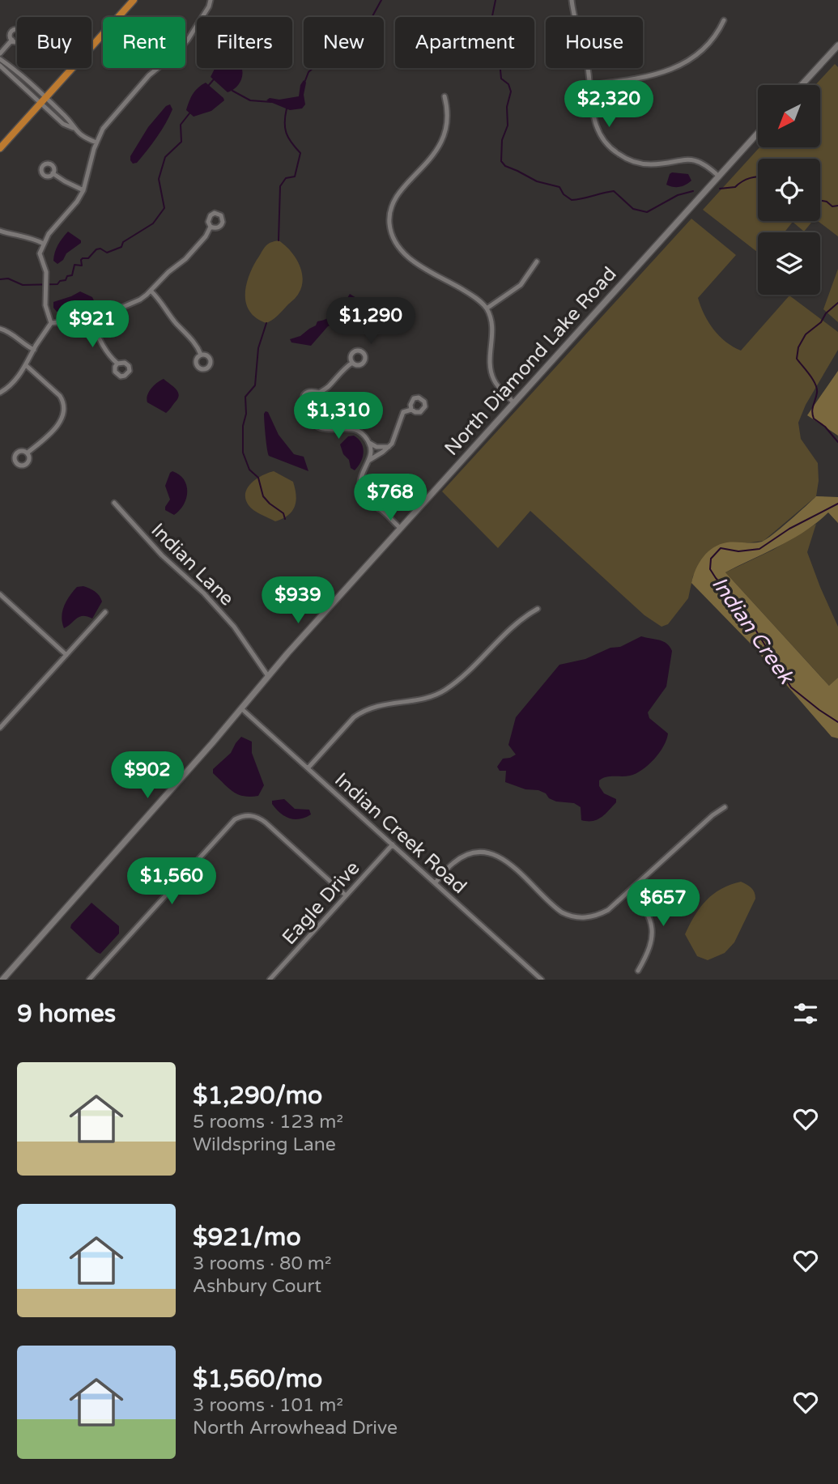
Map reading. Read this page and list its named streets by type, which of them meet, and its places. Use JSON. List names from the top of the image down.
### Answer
{
  "streets": {
    "street": [
      "North Diamond Lake Road",
      "Indian Lane",
      "Indian Creek Road",
      "Eagle Drive"
    ]
  },
  "crossings": [
    ["North Diamond Lake Road", "Indian Lane"],
    ["North Diamond Lake Road", "Indian Creek Road"],
    ["Indian Creek Road", "Eagle Drive"]
  ],
  "water": ["Indian Creek"],
  "north": "bottom left",
  "page": {
    "chip": [
      "Buy",
      "Rent",
      "Filters",
      "New",
      "Apartment",
      "House"
    ],
    "price": [
      "$2,320",
      "$1,290",
      "$921",
      "$1,310",
      "$768",
      "$939",
      "$902",
      "$1,560",
      "$657"
    ],
    "heading": "9 homes",
    "list": [
      {
        "name": "$1,290/mo",
        "note": "5 rooms · 123 m² · Wildspring Lane"
      },
      {
        "name": "$921/mo",
        "note": "3 rooms · 80 m² · Ashbury Court"
      },
      {
        "name": "$1,560/mo",
        "note": "3 rooms · 101 m² · North Arrowhead Drive"
      }
    ]
  }
}
